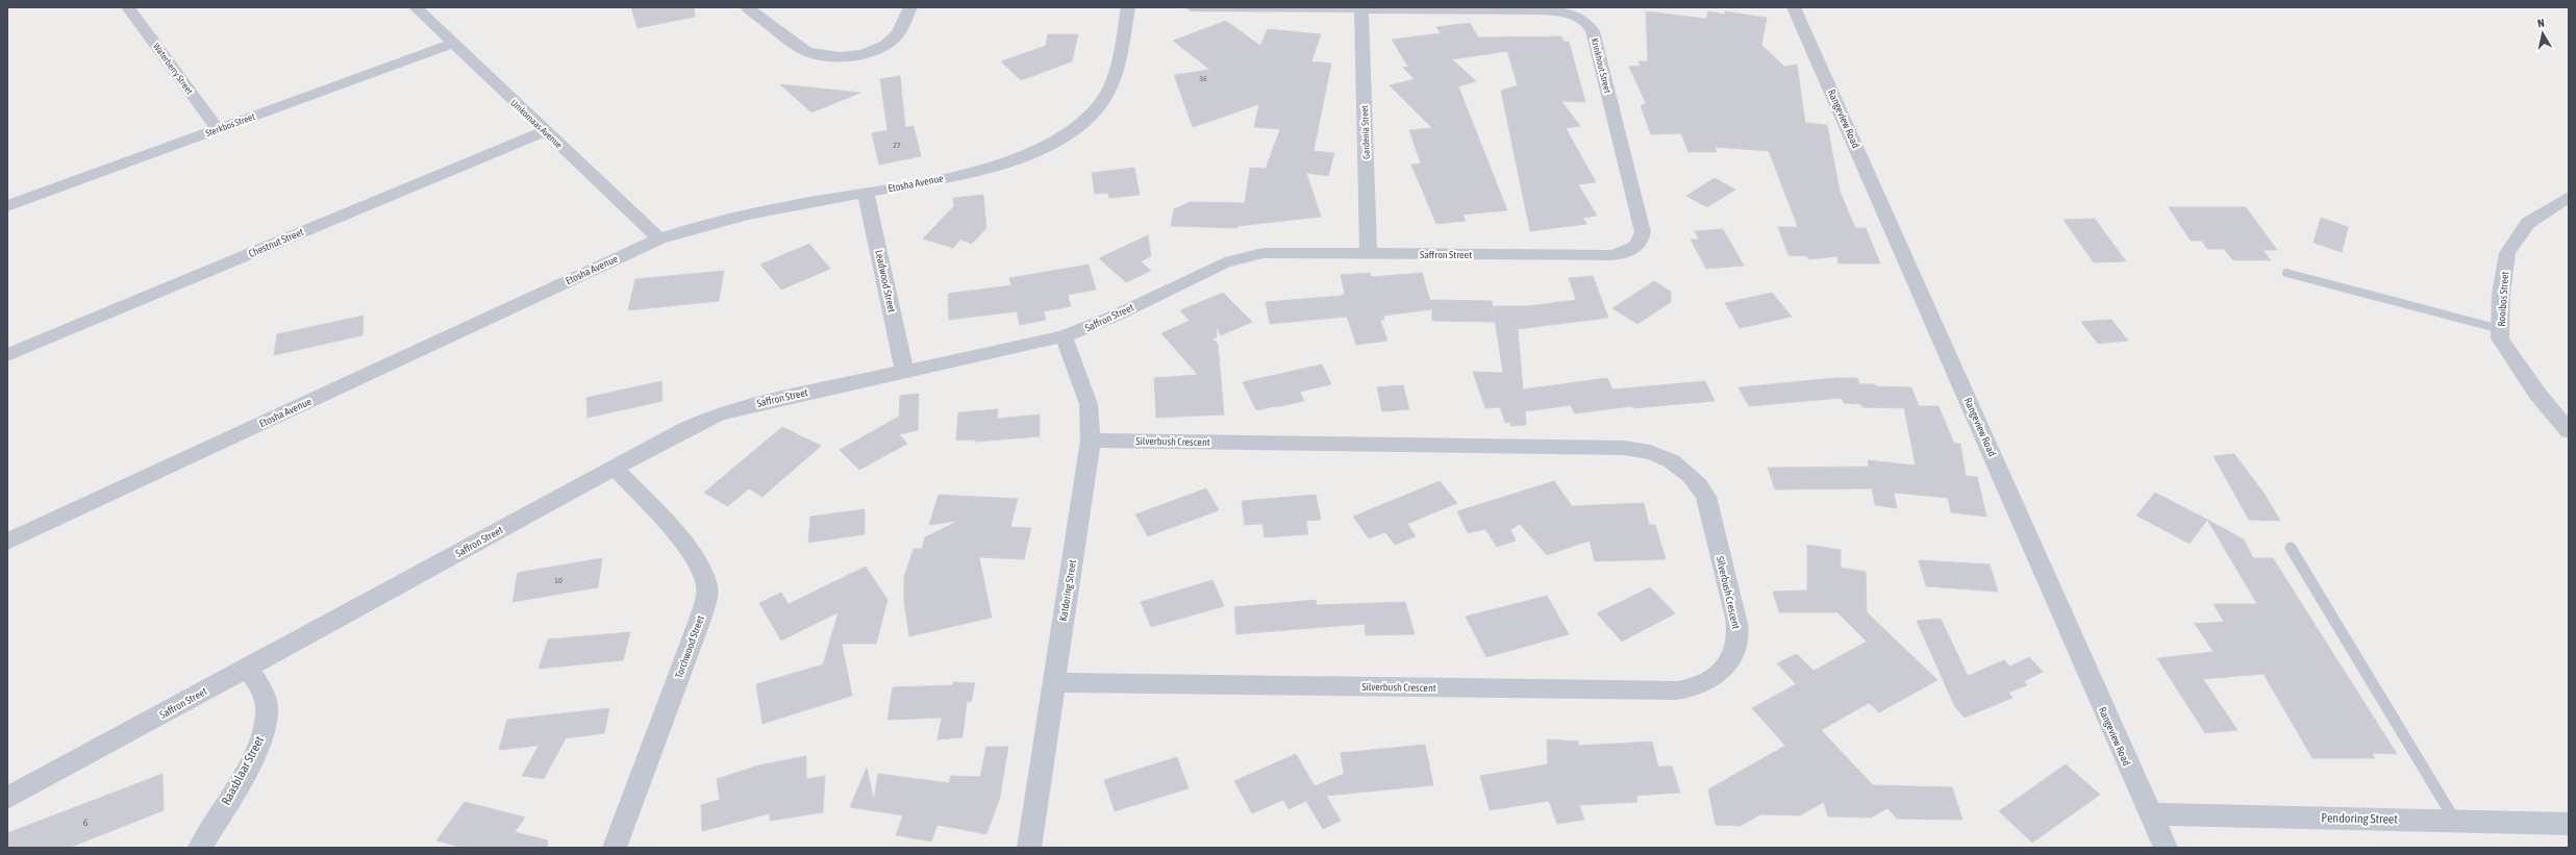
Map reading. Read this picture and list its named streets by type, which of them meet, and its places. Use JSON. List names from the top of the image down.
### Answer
{
  "streets": {
    "street": [
      "Krinkhout Street",
      "Waterberry Street",
      "Rangeview Road",
      "Umkomaas Avenue",
      "Sterkbos Street",
      "Gardenia Street",
      "Etosha Avenue",
      "Chestnut Street",
      "Saffron Street",
      "Leadwood Street",
      "Rooibos Street",
      "Silverbush Crescent",
      "Katdoring Street",
      "Torchwood Street",
      "Raasblaar Street",
      "Pendoring Street"
    ]
  },
  "crossings": [
    ["Krinkhout Street", "Gardenia Street"],
    ["Krinkhout Street", "Saffron Street"],
    ["Waterberry Street", "Sterkbos Street"],
    ["Rangeview Road", "Pendoring Street"],
    ["Umkomaas Avenue", "Sterkbos Street"],
    ["Umkomaas Avenue", "Etosha Avenue"],
    ["Umkomaas Avenue", "Chestnut Street"],
    ["Gardenia Street", "Saffron Street"],
    ["Etosha Avenue", "Leadwood Street"],
    ["Saffron Street", "Leadwood Street"],
    ["Saffron Street", "Katdoring Street"],
    ["Saffron Street", "Torchwood Street"],
    ["Saffron Street", "Raasblaar Street"],
    ["Silverbush Crescent", "Katdoring Street"]
  ],
  "house_numbers": [
    "36",
    "27",
    "10",
    "6"
  ],
  "north": "top"
}
